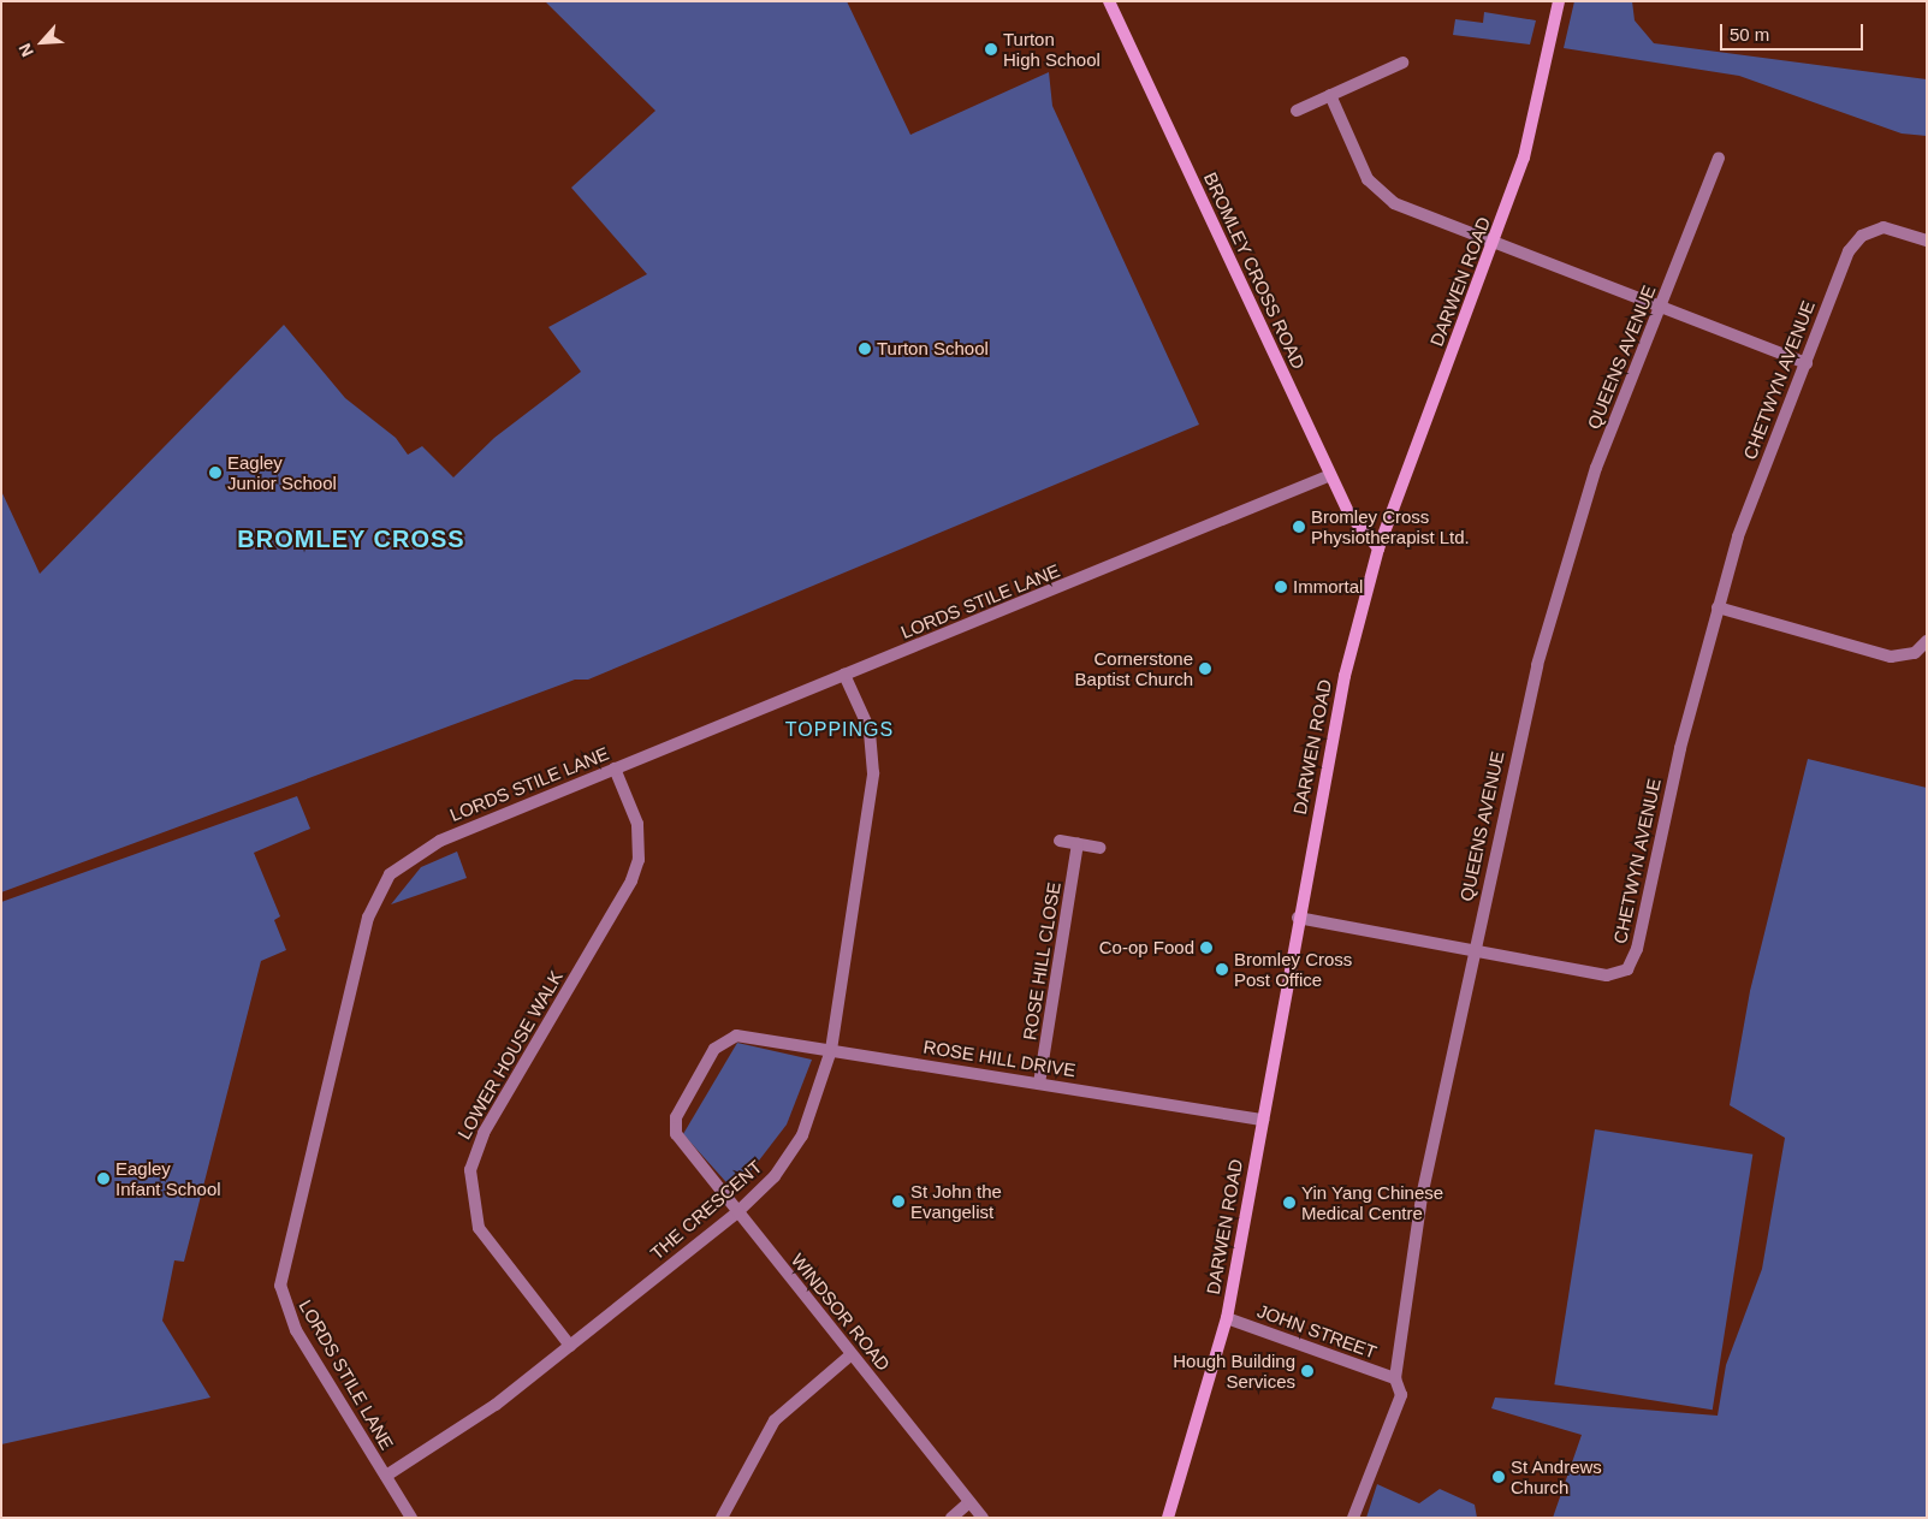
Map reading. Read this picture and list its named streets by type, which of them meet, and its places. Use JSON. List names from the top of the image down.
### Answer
{
  "streets": {
    "main road": ["BROMLEY CROSS ROAD", "DARWEN ROAD"],
    "street": [
      "QUEENS AVENUE",
      "CHETWYN AVENUE",
      "LORDS STILE LANE",
      "ROSE HILL CLOSE",
      "LOWER HOUSE WALK",
      "ROSE HILL DRIVE",
      "THE CRESCENT",
      "WINDSOR ROAD",
      "JOHN STREET"
    ]
  },
  "crossings": [
    ["BROMLEY CROSS ROAD", "DARWEN ROAD"],
    ["BROMLEY CROSS ROAD", "LORDS STILE LANE"],
    ["DARWEN ROAD", "CHETWYN AVENUE"],
    ["DARWEN ROAD", "ROSE HILL DRIVE"],
    ["DARWEN ROAD", "JOHN STREET"],
    ["QUEENS AVENUE", "CHETWYN AVENUE"],
    ["QUEENS AVENUE", "JOHN STREET"],
    ["LORDS STILE LANE", "LOWER HOUSE WALK"],
    ["LORDS STILE LANE", "THE CRESCENT"],
    ["ROSE HILL CLOSE", "ROSE HILL DRIVE"],
    ["LOWER HOUSE WALK", "THE CRESCENT"],
    ["ROSE HILL DRIVE", "THE CRESCENT"],
    ["ROSE HILL DRIVE", "WINDSOR ROAD"],
    ["THE CRESCENT", "WINDSOR ROAD"]
  ],
  "districts": ["BROMLEY CROSS", "TOPPINGS"],
  "places": [
    "Turton High School",
    "Turton School",
    "Eagley Junior School",
    "Bromley Cross Physiotherapist Ltd.",
    "Immortal",
    "Cornerstone Baptist Church",
    "Co-op Food",
    "Bromley Cross Post Office",
    "Eagley Infant School",
    "St John the Evangelist",
    "Yin Yang Chinese Medical Centre",
    "Hough Building Services",
    "St Andrews Church"
  ],
  "scale_bar": "50 m",
  "north": "bottom left"
}
